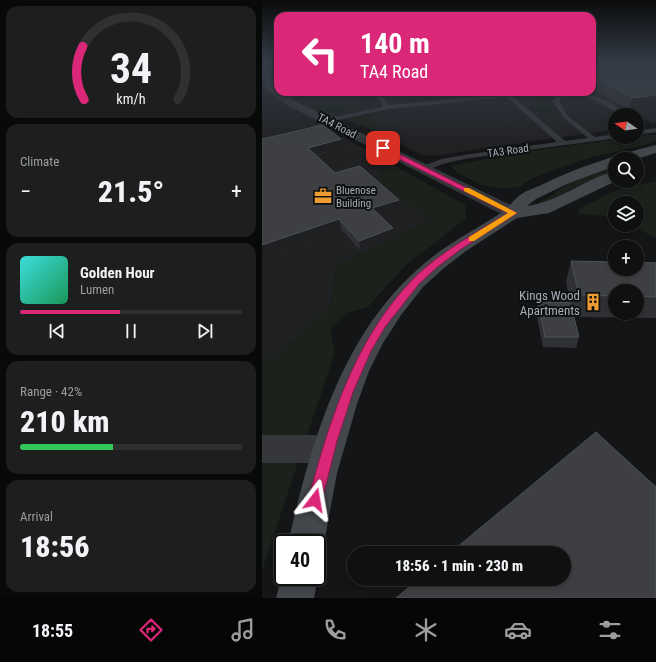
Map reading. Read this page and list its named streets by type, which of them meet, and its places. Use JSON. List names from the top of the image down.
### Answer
{
  "streets": {
    "street": ["TA4 Road"],
    "lane": ["TA3 Road"]
  },
  "crossings": [
    ["TA4 Road", "TA3 Road"]
  ],
  "places": {
    "office": ["Bluenose Building"],
    "building": ["Kings Wood Apartments"]
  },
  "north": "left",
  "page": {
    "turn": ["140 m", "TA4 Road"],
    "map_buttons": ["+", "−"],
    "tile": [
      "Climate",
      ["Range · 42%", "210 km"],
      ["Arrival", "18:56"]
    ],
    "heat": ["−", "21.5°", "+"],
    "song": ["Golden Hour", "Lumen"],
    "limit": "40",
    "trip": "18:56 · 1 min · 230 m",
    "tabs": "18:55",
    "gauge": ["34", "km/h"]
  }
}
